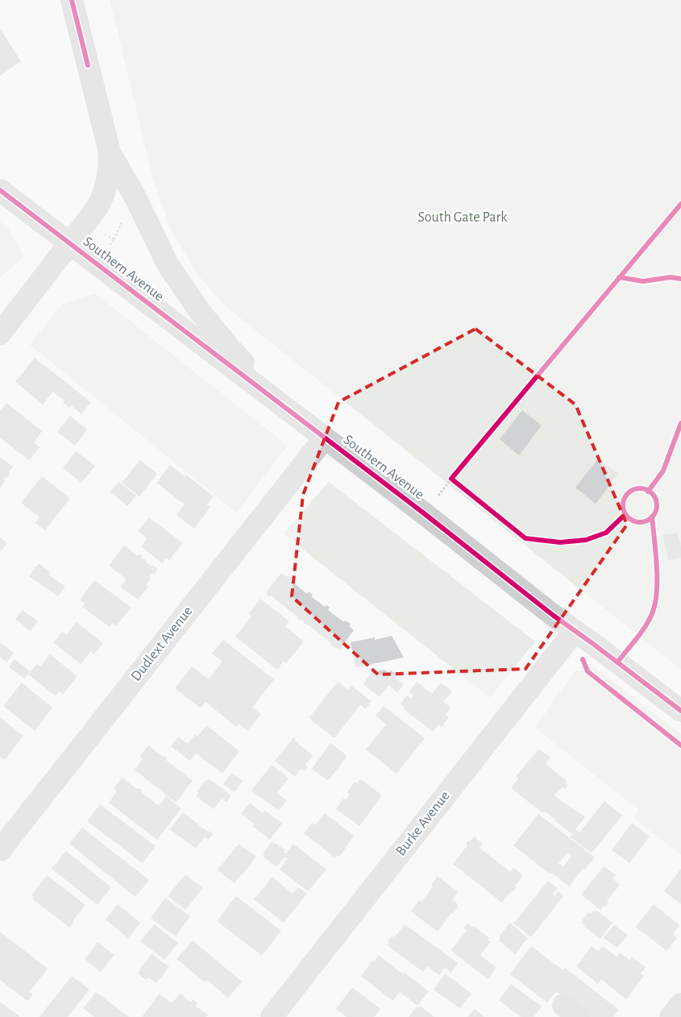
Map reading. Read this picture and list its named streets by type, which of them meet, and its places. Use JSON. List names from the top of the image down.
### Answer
{
  "streets": {
    "street": ["Southern Avenue", "Dudlext Avenue", "Burke Avenue"]
  },
  "crossings": [
    ["Southern Avenue", "Dudlext Avenue"],
    ["Southern Avenue", "Burke Avenue"]
  ],
  "parks": ["South Gate Park"]
}
